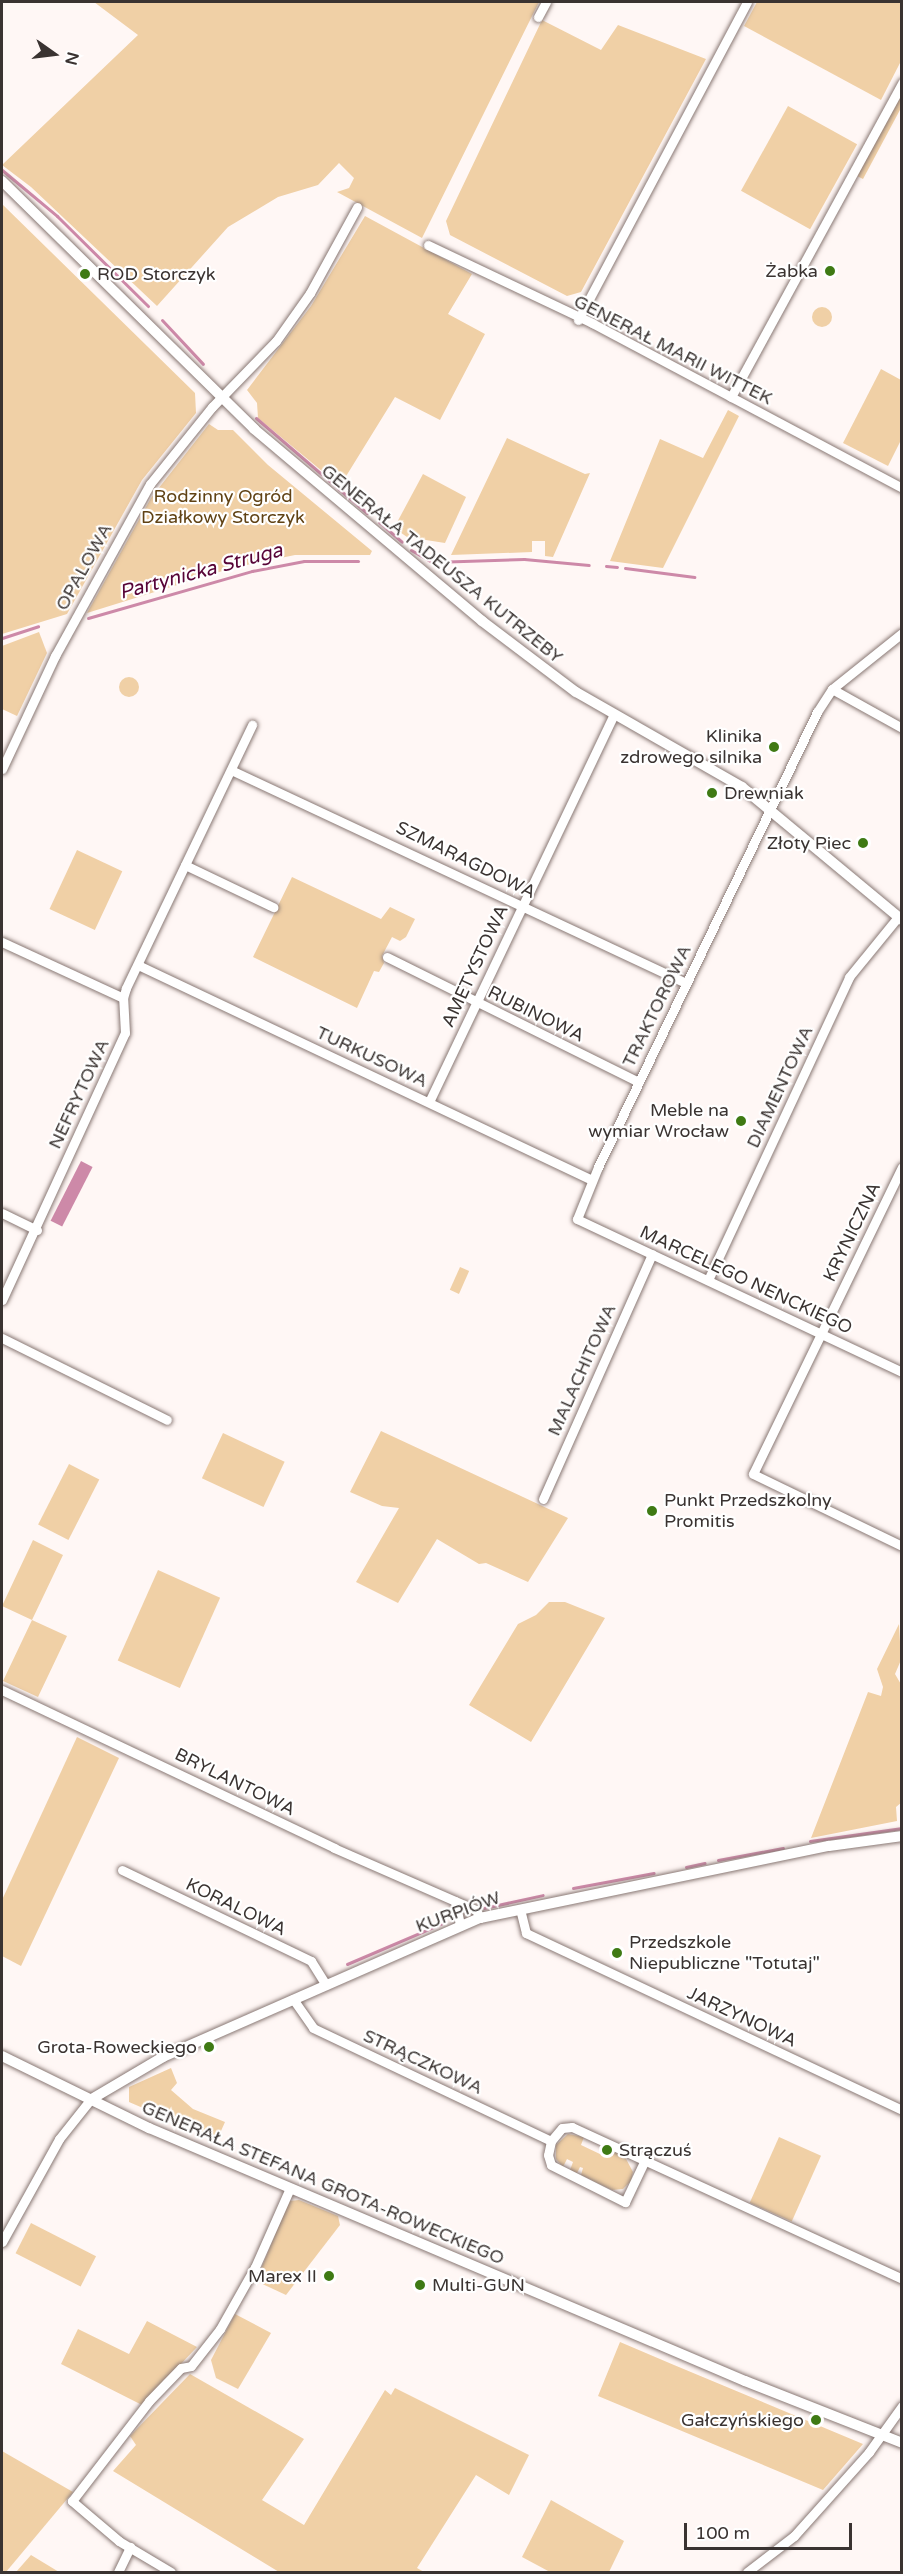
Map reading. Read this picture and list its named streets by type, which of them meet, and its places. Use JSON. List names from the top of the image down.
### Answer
{
  "streets": {
    "street": [
      "GENERAŁ MARII WITTEK",
      "GENERAŁA TADEUSZA KUTRZEBY",
      "OPALOWA",
      "SZMARAGDOWA",
      "AMETYSTOWA",
      "TRAKTOROWA",
      "RUBINOWA",
      "TURKUSOWA",
      "DIAMENTOWA",
      "NEFRYTOWA",
      "KRYNICZNA",
      "MARCELEGO NENCKIEGO",
      "MALACHITOWA",
      "BRYLANTOWA",
      "KORALOWA",
      "KURPIÓW",
      "JARZYNOWA",
      "STRĄCZKOWA",
      "GENERAŁA STEFANA GROTA-ROWECKIEGO"
    ]
  },
  "crossings": [
    ["GENERAŁA TADEUSZA KUTRZEBY", "OPALOWA"],
    ["GENERAŁA TADEUSZA KUTRZEBY", "AMETYSTOWA"],
    ["GENERAŁA TADEUSZA KUTRZEBY", "TRAKTOROWA"],
    ["GENERAŁA TADEUSZA KUTRZEBY", "DIAMENTOWA"],
    ["SZMARAGDOWA", "AMETYSTOWA"],
    ["SZMARAGDOWA", "TRAKTOROWA"],
    ["SZMARAGDOWA", "NEFRYTOWA"],
    ["AMETYSTOWA", "RUBINOWA"],
    ["AMETYSTOWA", "TURKUSOWA"],
    ["TRAKTOROWA", "RUBINOWA"],
    ["TRAKTOROWA", "TURKUSOWA"],
    ["TRAKTOROWA", "MARCELEGO NENCKIEGO"],
    ["TURKUSOWA", "NEFRYTOWA"],
    ["DIAMENTOWA", "MARCELEGO NENCKIEGO"],
    ["KRYNICZNA", "MARCELEGO NENCKIEGO"],
    ["MARCELEGO NENCKIEGO", "MALACHITOWA"],
    ["BRYLANTOWA", "KURPIÓW"],
    ["KORALOWA", "KURPIÓW"],
    ["KURPIÓW", "JARZYNOWA"],
    ["KURPIÓW", "STRĄCZKOWA"],
    ["KURPIÓW", "GENERAŁA STEFANA GROTA-ROWECKIEGO"]
  ],
  "water": ["Partynicka Struga"],
  "parks": ["Rodzinny Ogród Działkowy Storczyk"],
  "places": [
    "Żabka",
    "ROD Storczyk",
    "Klinika zdrowego silnika",
    "Drewniak",
    "Złoty Piec",
    "Meble na wymiar Wrocław",
    "Punkt Przedszkolny Promitis",
    "Przedszkole Niepubliczne \"Totutaj\"",
    "Grota-Roweckiego",
    "Strączuś",
    "Marex II",
    "Multi-GUN",
    "Gałczyńskiego"
  ],
  "scale_bar": "100 m",
  "north": "right"
}
